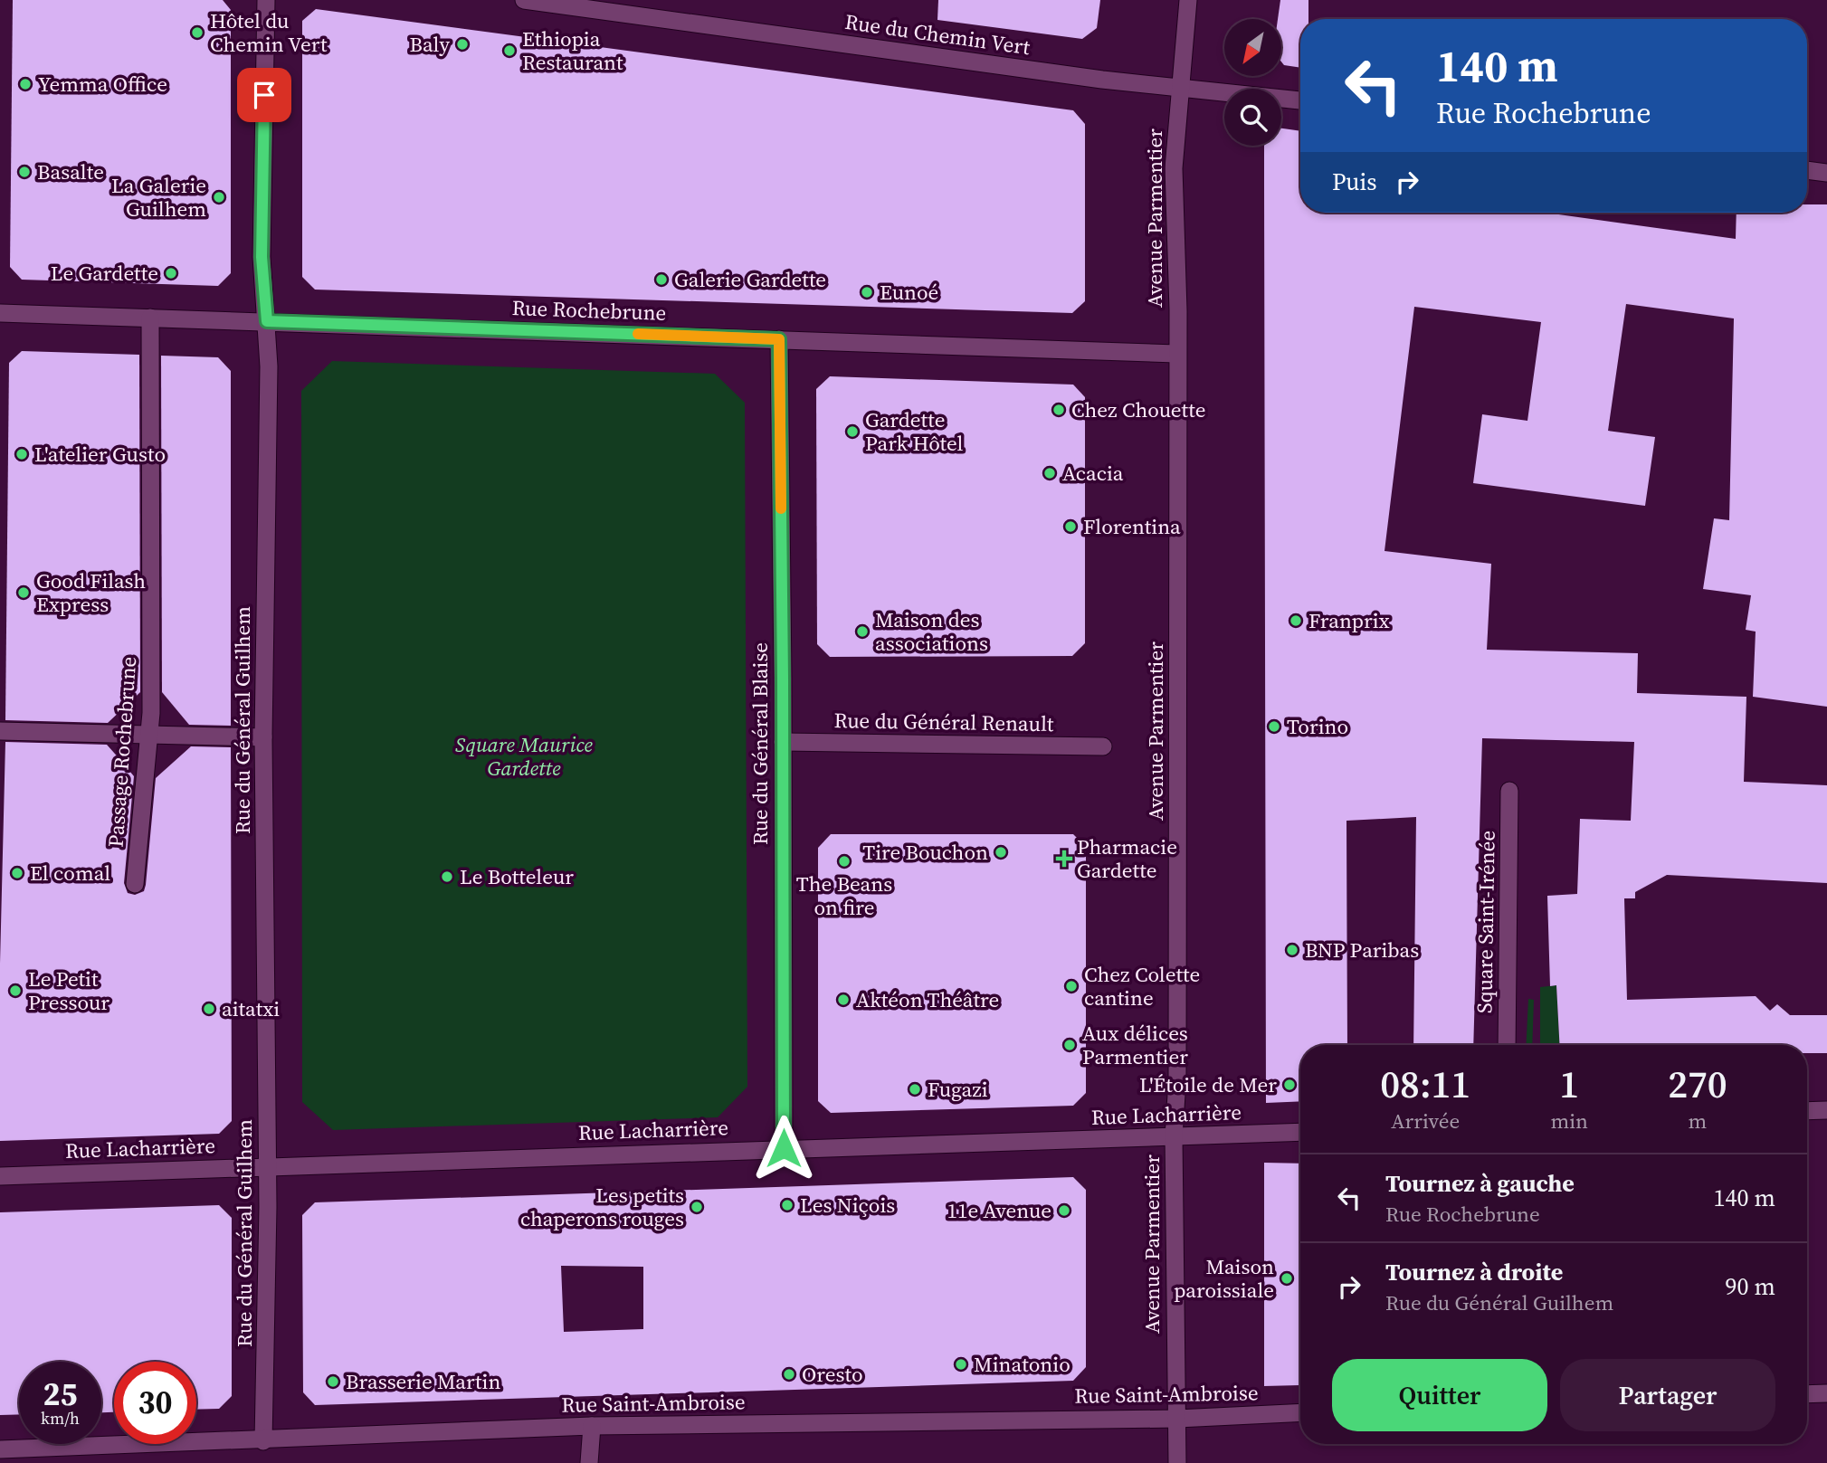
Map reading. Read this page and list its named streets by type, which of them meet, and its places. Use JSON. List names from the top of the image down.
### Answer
{
  "streets": {
    "street": [
      "Rue du Chemin Vert",
      "Avenue Parmentier",
      "Rue Rochebrune",
      "Rue du Général Guilhem",
      "Rue du Général Renault",
      "Rue du Général Blaise",
      "Passage Rochebrune",
      "Square Saint-Irénée",
      "Rue Lacharrière",
      "Rue Saint-Ambroise"
    ]
  },
  "crossings": [
    ["Rue du Chemin Vert", "Avenue Parmentier"],
    ["Avenue Parmentier", "Rue Rochebrune"],
    ["Avenue Parmentier", "Rue Lacharrière"],
    ["Avenue Parmentier", "Rue Saint-Ambroise"],
    ["Rue Rochebrune", "Rue du Général Guilhem"],
    ["Rue Rochebrune", "Rue du Général Blaise"],
    ["Rue Rochebrune", "Passage Rochebrune"],
    ["Rue du Général Guilhem", "Rue Lacharrière"],
    ["Rue du Général Guilhem", "Rue Saint-Ambroise"],
    ["Rue du Général Renault", "Rue du Général Blaise"],
    ["Rue du Général Blaise", "Rue Lacharrière"]
  ],
  "parks": ["Square Maurice Gardette"],
  "places": {
    "other": [
      "Hôtel du Chemin Vert",
      "Baly",
      "Ethiopia Restaurant",
      "Yemma Office",
      "Basalte",
      "La Galerie Guilhem",
      "Le Gardette",
      "Galerie Gardette",
      "Eunoé",
      "Chez Chouette",
      "Gardette Park Hôtel",
      "L'atelier Gusto",
      "Acacia",
      "Florentina",
      "Good Filash Express",
      "Franprix",
      "Maison des associations",
      "Torino",
      "Tire Bouchon",
      "The Beans on fire",
      "El comal",
      "Le Botteleur",
      "BNP Paribas",
      "Chez Colette cantine",
      "Le Petit Pressour",
      "Aktéon Théâtre",
      "aitatxi",
      "Aux délices Parmentier",
      "L'Étoile de Mer",
      "Fugazi",
      "Les Niçois",
      "Les petits chaperons rouges",
      "11e Avenue",
      "Maison paroissiale",
      "Minatonio",
      "Oresto",
      "Brasserie Martin"
    ],
    "health": ["Pharmacie Gardette"]
  },
  "north": "bottom left",
  "page": {
    "turn": ["140 m", "Rue Rochebrune"],
    "then": "Puis",
    "eta": [
      "08:11",
      "Arrivée",
      "1",
      "min",
      "270",
      "m"
    ],
    "list": [
      {
        "name": "Tournez à gauche",
        "note": "Rue Rochebrune",
        "value": "140 m"
      },
      {
        "name": "Tournez à droite",
        "note": "Rue du Général Guilhem",
        "value": "90 m"
      }
    ],
    "buttons": ["Quitter", "Partager"],
    "speed": "25 km/h",
    "limit": "30"
  }
}
